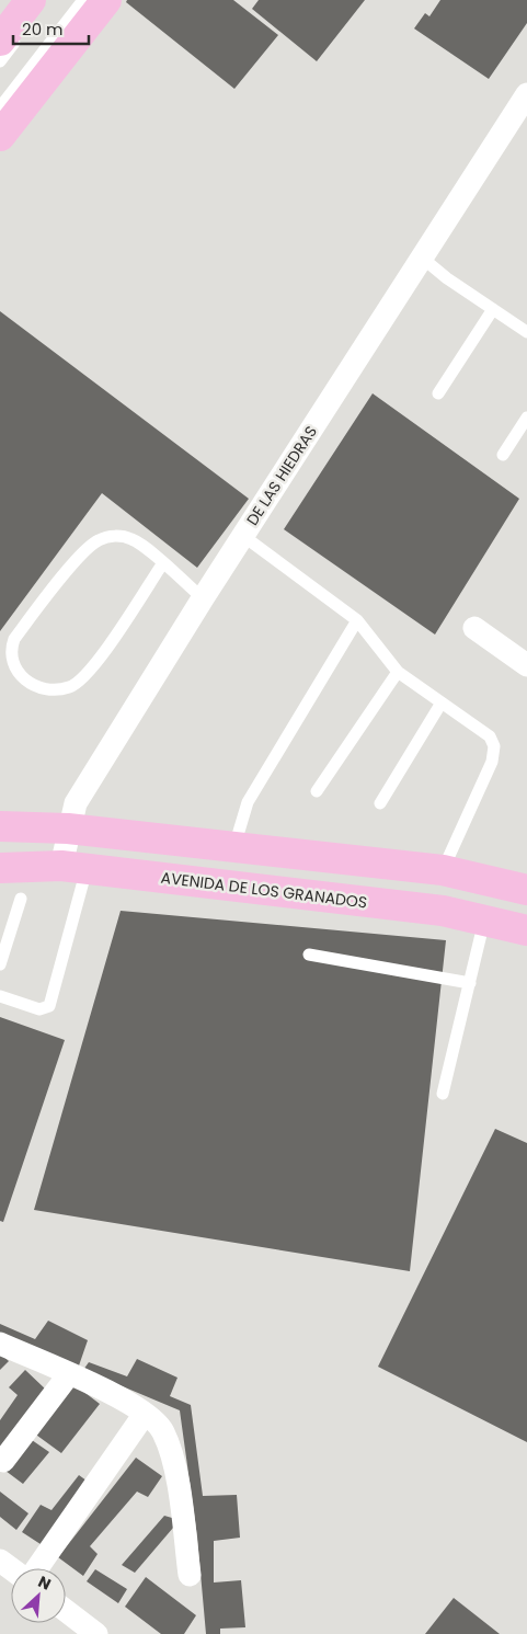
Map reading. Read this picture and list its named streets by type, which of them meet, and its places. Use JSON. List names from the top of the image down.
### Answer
{
  "streets": {
    "main road": ["AVENIDA DE LOS GRANADOS"],
    "street": ["DE LAS HIEDRAS"]
  },
  "crossings": [
    ["DE LAS HIEDRAS", "AVENIDA DE LOS GRANADOS"]
  ],
  "scale_bar": "20 m",
  "north": "top right"
}
